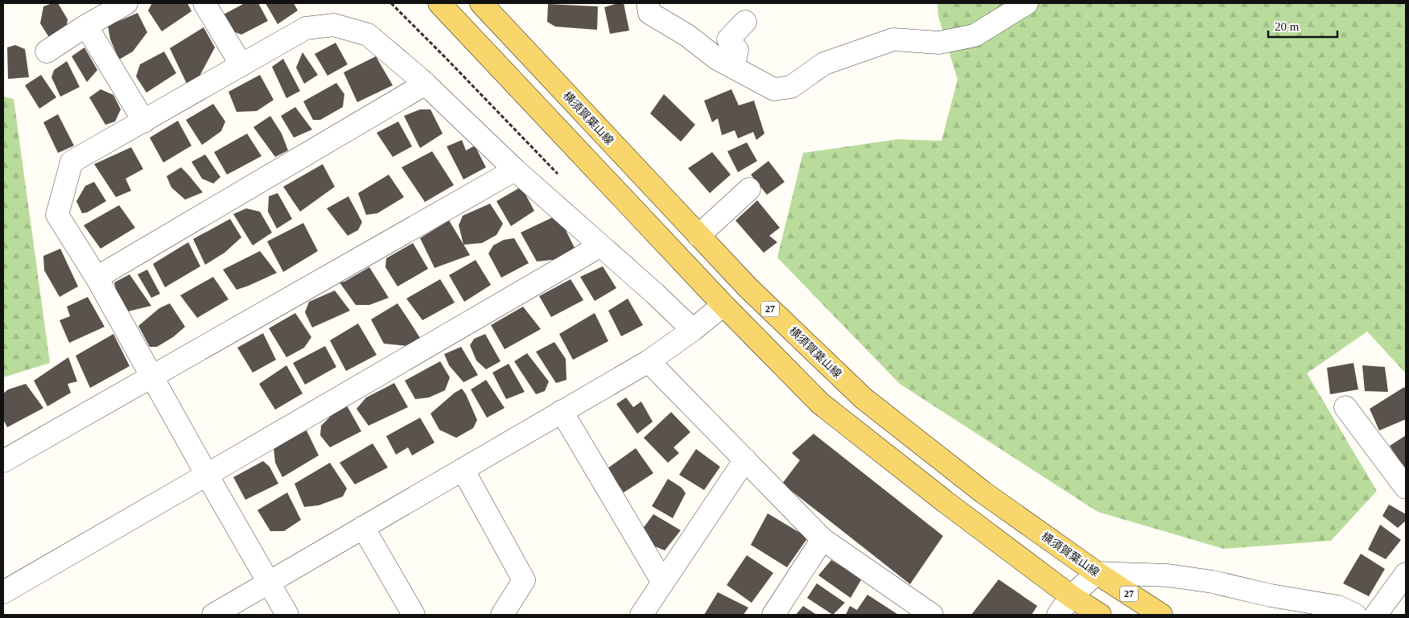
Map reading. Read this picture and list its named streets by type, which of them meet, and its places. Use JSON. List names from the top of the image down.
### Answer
{
  "streets": {
    "main road": ["横須賀葉山線", "27"]
  },
  "scale_bar": "20 m"
}
